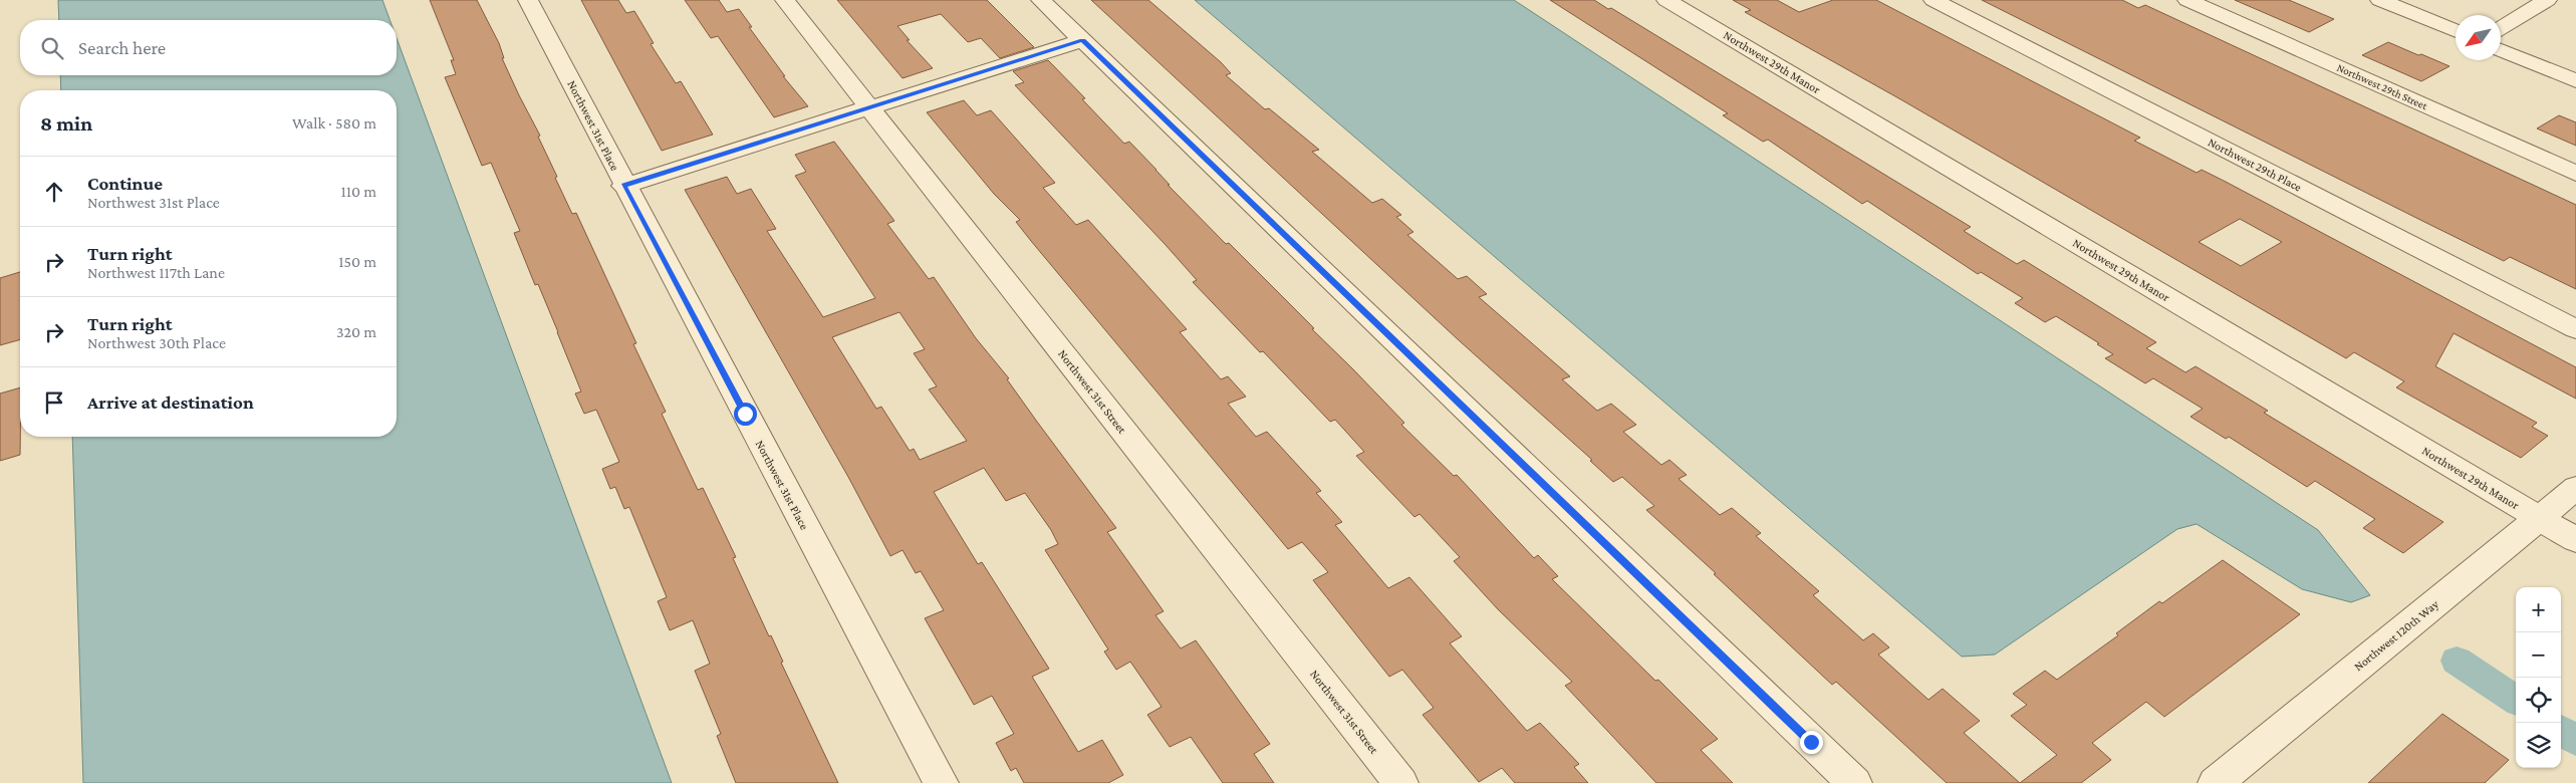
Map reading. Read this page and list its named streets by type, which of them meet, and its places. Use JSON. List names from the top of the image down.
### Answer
{
  "streets": {
    "street": [
      "Northwest 29th Manor",
      "Northwest 29th Street",
      "Northwest 31st Place",
      "Northwest 29th Place",
      "Northwest 31st Street",
      "Northwest 120th Way"
    ]
  },
  "crossings": [
    ["Northwest 29th Manor", "Northwest 120th Way"]
  ],
  "north": "bottom left",
  "page": {
    "search": "Search here",
    "heading": ["8 min", "Walk · 580 m"],
    "list": [
      ["Continue", "Northwest 31st Place", "110 m"],
      ["Turn right", "Northwest 117th Lane", "150 m"],
      ["Turn right", "Northwest 30th Place", "320 m"],
      "Arrive at destination"
    ],
    "map_buttons": ["+", "−"]
  }
}
